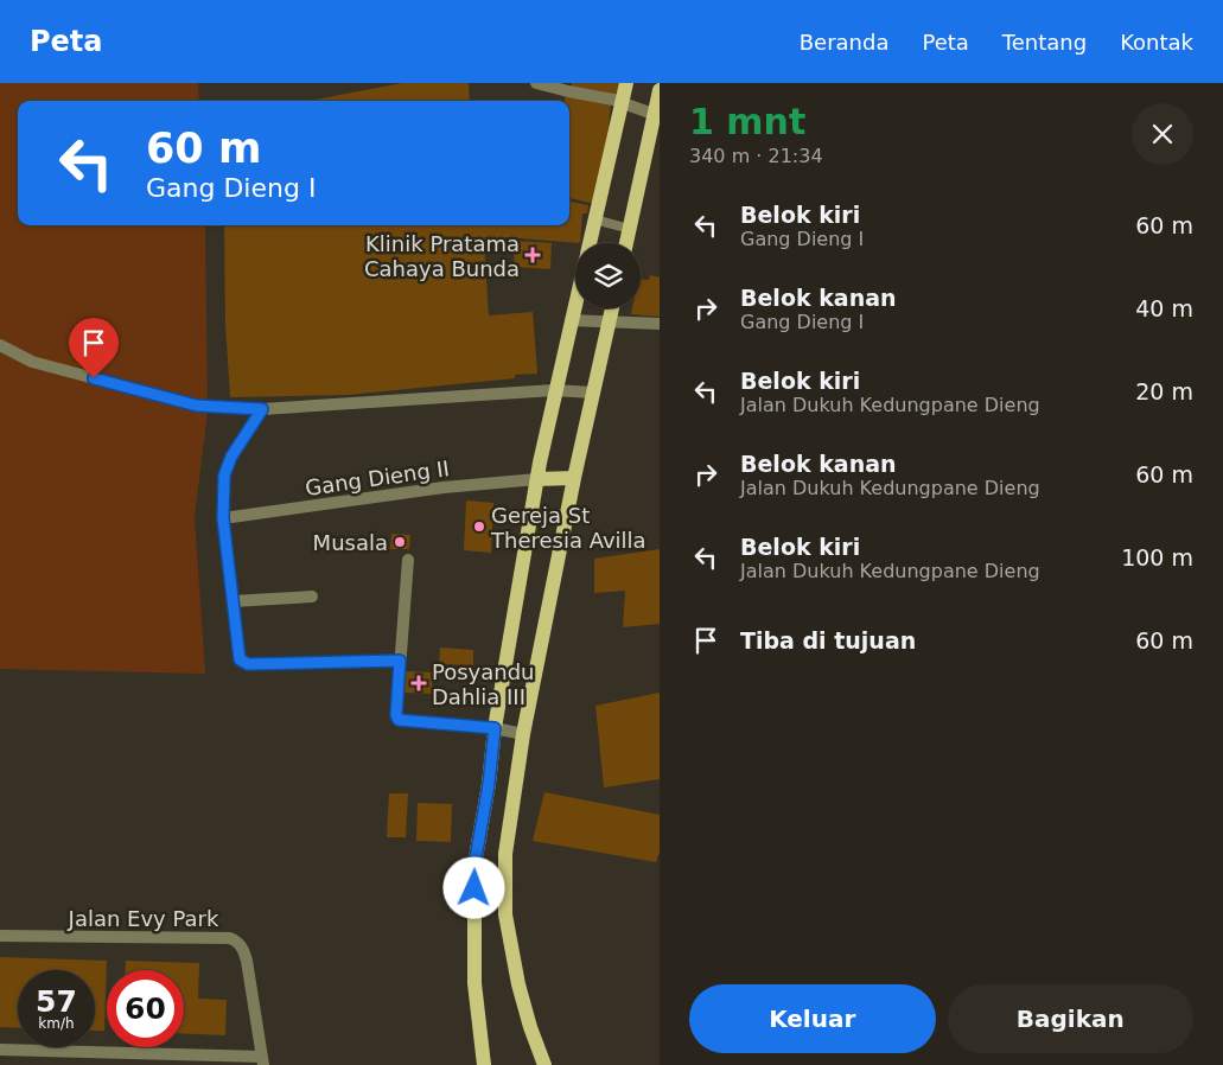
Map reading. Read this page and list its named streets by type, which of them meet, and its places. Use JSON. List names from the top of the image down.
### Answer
{
  "streets": {
    "street": ["Gang Dieng II", "Jalan Evy Park"]
  },
  "places": {
    "health": ["Klinik Pratama Cahaya Bunda", "Posyandu Dahlia III"],
    "other": ["Gereja St Theresia Avilla", "Musala"]
  },
  "page": {
    "header": "Peta",
    "nav": [
      "Beranda",
      "Peta",
      "Tentang",
      "Kontak"
    ],
    "heading": ["1 mnt", "340 m · 21:34"],
    "turn": ["60 m", "Gang Dieng I"],
    "list": [
      {
        "name": "Belok kiri",
        "note": "Gang Dieng I",
        "value": "60 m"
      },
      {
        "name": "Belok kanan",
        "note": "Gang Dieng I",
        "value": "40 m"
      },
      {
        "name": "Belok kiri",
        "note": "Jalan Dukuh Kedungpane Dieng",
        "value": "20 m"
      },
      {
        "name": "Belok kanan",
        "note": "Jalan Dukuh Kedungpane Dieng",
        "value": "60 m"
      },
      {
        "name": "Belok kiri",
        "note": "Jalan Dukuh Kedungpane Dieng",
        "value": "100 m"
      },
      {
        "name": "Tiba di tujuan",
        "value": "60 m"
      }
    ],
    "speed": "57 km/h",
    "limit": "60",
    "buttons": ["Keluar", "Bagikan"]
  }
}
